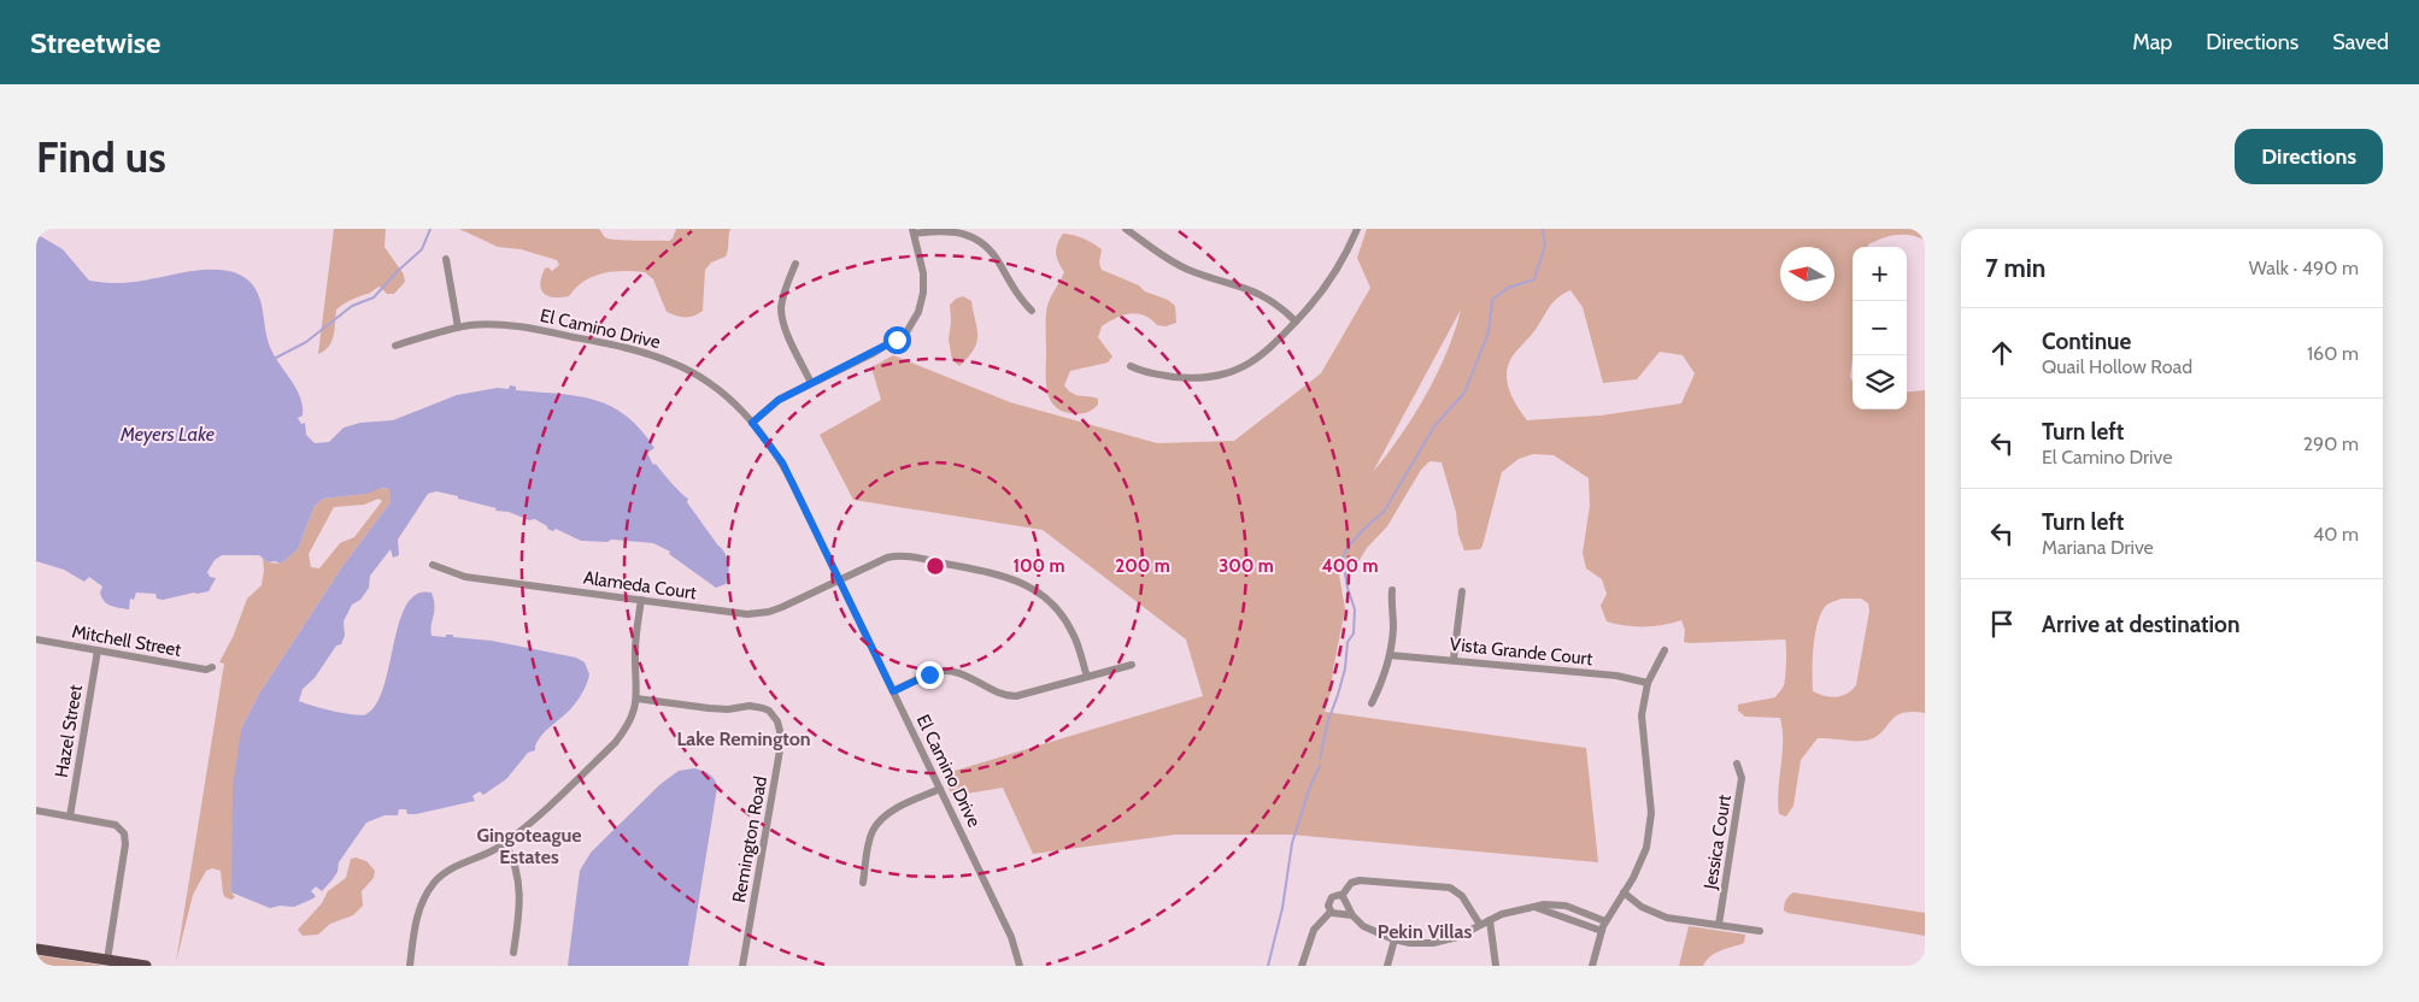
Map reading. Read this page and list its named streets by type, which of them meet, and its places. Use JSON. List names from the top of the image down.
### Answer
{
  "streets": {
    "street": [
      "El Camino Drive",
      "Alameda Court",
      "Mitchell Street",
      "Vista Grande Court",
      "Hazel Street",
      "Remington Road",
      "Jessica Court"
    ]
  },
  "crossings": [
    ["El Camino Drive", "Alameda Court"],
    ["Mitchell Street", "Hazel Street"]
  ],
  "districts": ["Lake Remington", "Gingoteague Estates", "Pekin Villas"],
  "water": ["Meyers Lake"],
  "north": "left",
  "page": {
    "header": "Streetwise",
    "nav": ["Map", "Directions", "Saved"],
    "buttons": "Directions",
    "title": "Find us",
    "heading": ["7 min", "Walk · 490 m"],
    "map_buttons": ["+", "−"],
    "list": [
      ["Continue", "Quail Hollow Road", "160 m"],
      ["Turn left", "El Camino Drive", "290 m"],
      ["Turn left", "Mariana Drive", "40 m"],
      "Arrive at destination"
    ]
  },
  "rings": [
    "100 m",
    "200 m",
    "300 m",
    "400 m"
  ]
}
